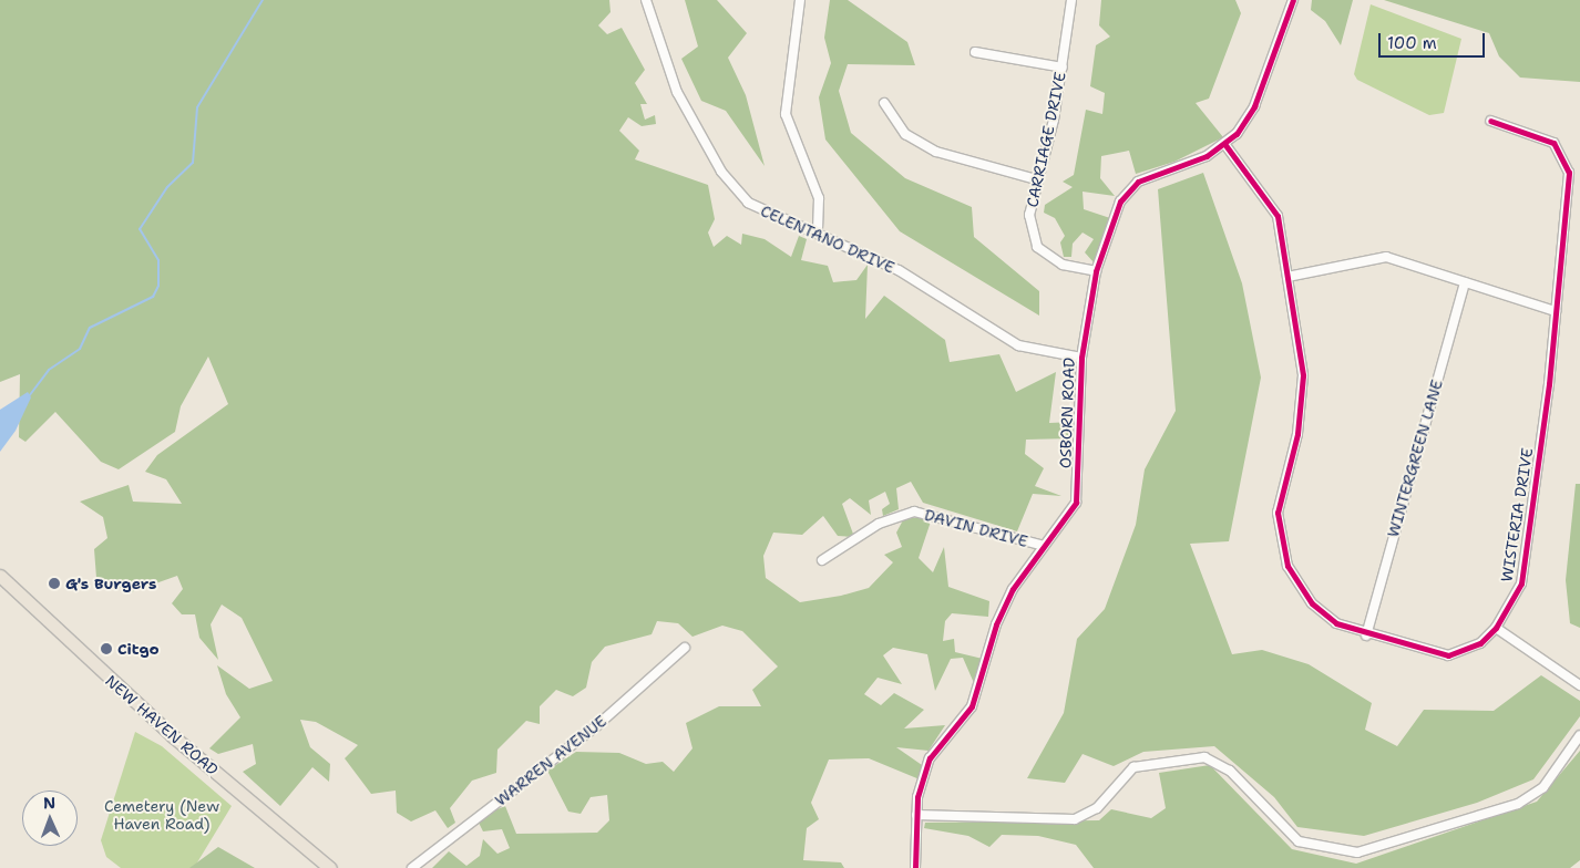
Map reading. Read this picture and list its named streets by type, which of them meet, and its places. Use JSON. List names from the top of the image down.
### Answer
{
  "streets": {
    "main road": ["NEW HAVEN ROAD"],
    "street": [
      "CARRIAGE DRIVE",
      "CELENTANO DRIVE",
      "OSBORN ROAD",
      "WINTERGREEN LANE",
      "WISTERIA DRIVE",
      "DAVIN DRIVE",
      "WARREN AVENUE"
    ]
  },
  "crossings": [
    ["CARRIAGE DRIVE", "OSBORN ROAD"],
    ["CELENTANO DRIVE", "OSBORN ROAD"],
    ["OSBORN ROAD", "WISTERIA DRIVE"],
    ["OSBORN ROAD", "DAVIN DRIVE"],
    ["WINTERGREEN LANE", "WISTERIA DRIVE"]
  ],
  "parks": ["Cemetery (New Haven Road)"],
  "places": ["G's Burgers", "Citgo"],
  "scale_bar": "100 m",
  "north": "top"
}
